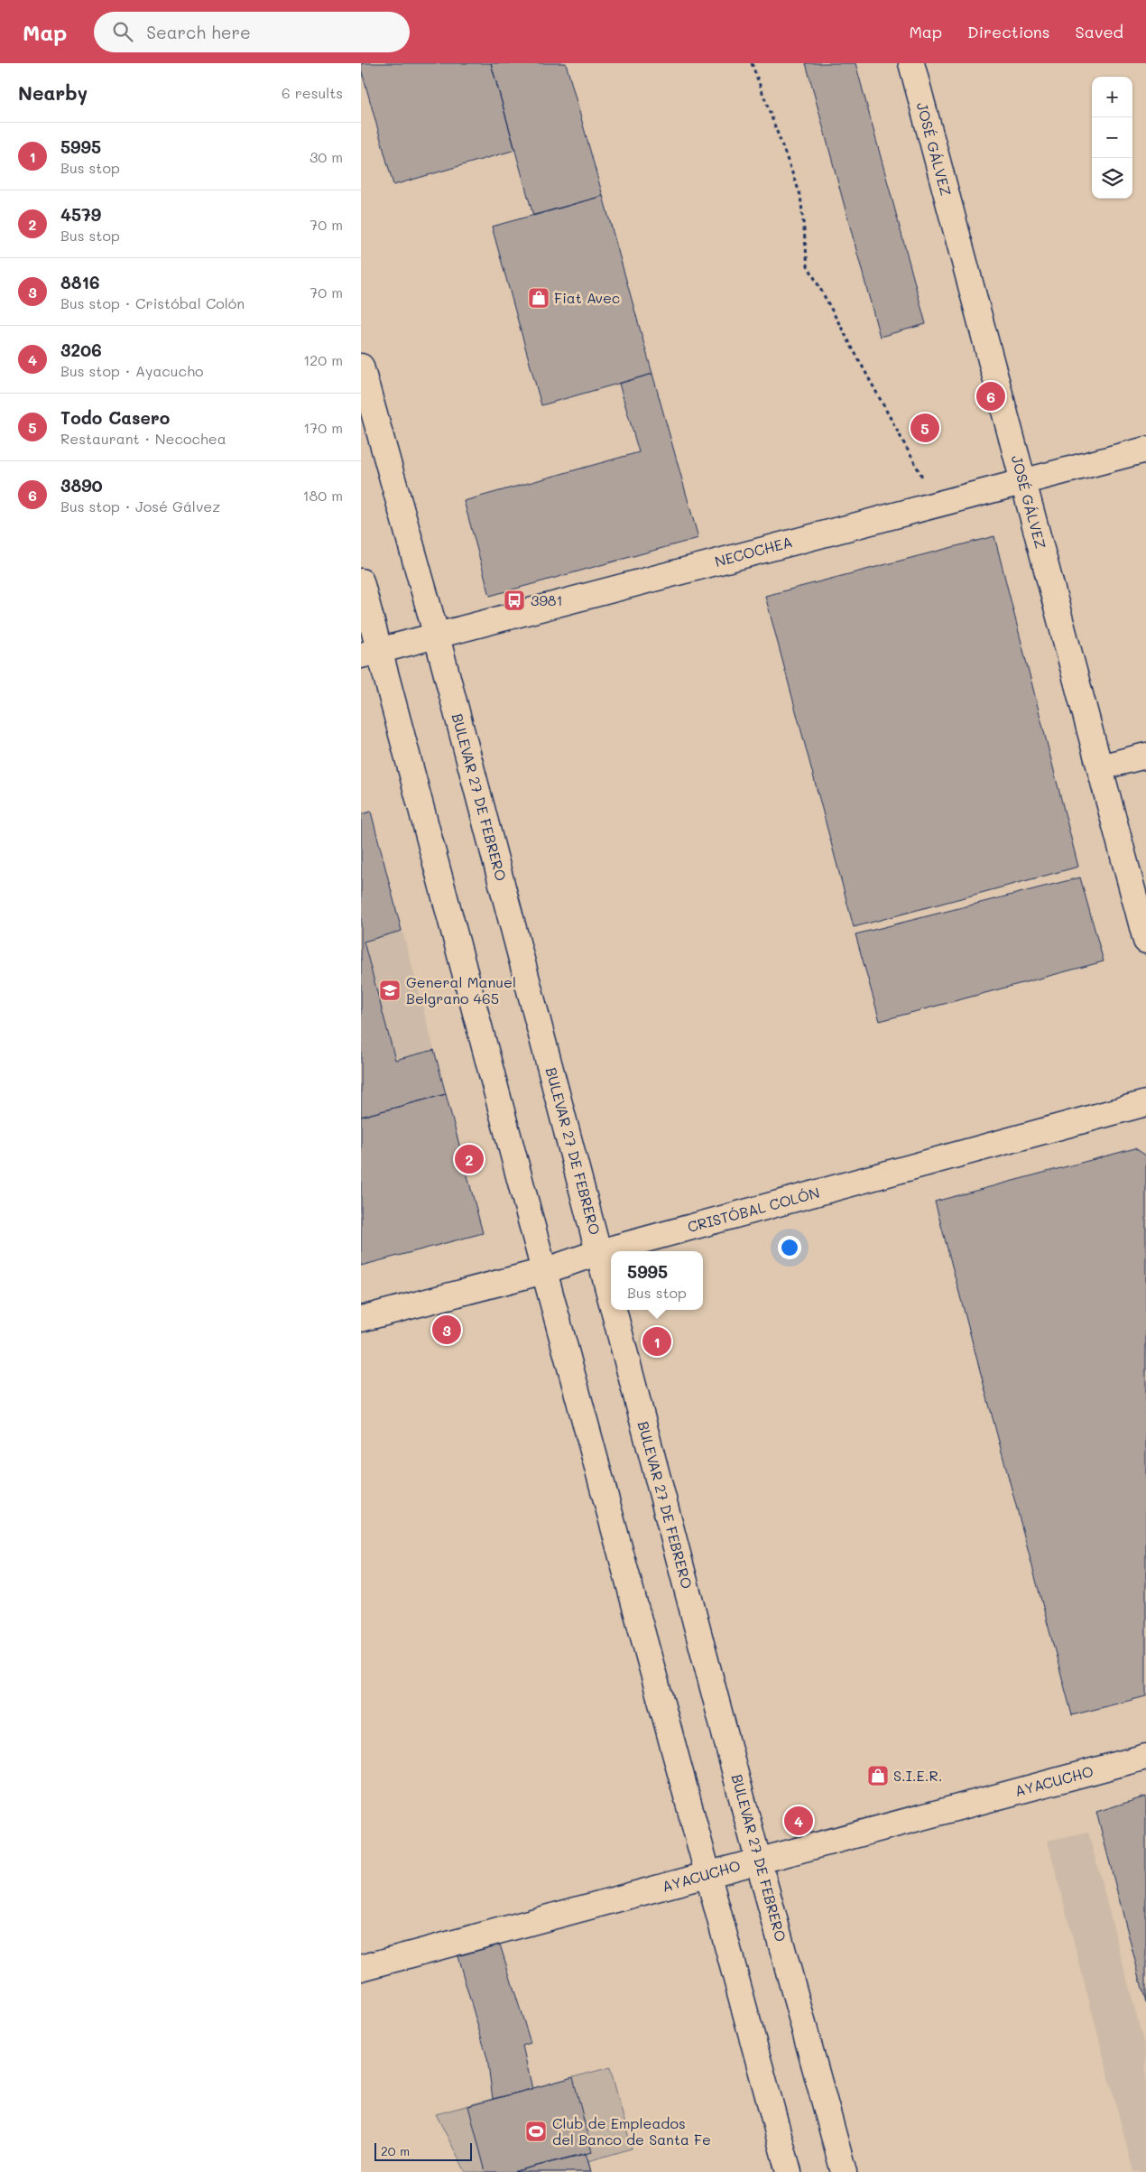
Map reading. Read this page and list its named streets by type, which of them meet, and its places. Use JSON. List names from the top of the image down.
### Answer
{
  "streets": {
    "main road": [
      "JOSÉ GÁLVEZ",
      "NECOCHEA",
      "BULEVAR 27 DE FEBRERO",
      "CRISTÓBAL COLÓN",
      "AYACUCHO"
    ]
  },
  "crossings": [
    ["JOSÉ GÁLVEZ", "NECOCHEA"],
    ["NECOCHEA", "BULEVAR 27 DE FEBRERO"],
    ["BULEVAR 27 DE FEBRERO", "CRISTÓBAL COLÓN"],
    ["BULEVAR 27 DE FEBRERO", "AYACUCHO"]
  ],
  "places": {
    "shop": ["Fiat Avec", "S.I.E.R."],
    "bus stop": ["3981"],
    "school or university": ["General Manuel Belgrano 465"],
    "sports": ["Club de Empleados del Banco de Santa Fe"]
  },
  "scale_bar": "20 m",
  "page": {
    "header": "Map",
    "search": "Search here",
    "nav": ["Map", "Directions", "Saved"],
    "heading": ["Nearby", "6 results"],
    "map_buttons": ["+", "−"],
    "list": [
      {
        "mark": "1",
        "name": "5995",
        "note": "Bus stop",
        "value": "30 m"
      },
      {
        "mark": "2",
        "name": "4579",
        "note": "Bus stop",
        "value": "70 m"
      },
      {
        "mark": "3",
        "name": "8816",
        "note": "Bus stop · Cristóbal Colón",
        "value": "70 m"
      },
      {
        "mark": "4",
        "name": "3206",
        "note": "Bus stop · Ayacucho",
        "value": "120 m"
      },
      {
        "mark": "5",
        "name": "Todo Casero",
        "note": "Restaurant · Necochea",
        "value": "170 m"
      },
      {
        "mark": "6",
        "name": "3890",
        "note": "Bus stop · José Gálvez",
        "value": "180 m"
      }
    ],
    "pins": [
      "6",
      "5",
      "2",
      "3",
      "1",
      "4"
    ],
    "popup": ["5995", "Bus stop"],
    "scale": "20 m"
  }
}
